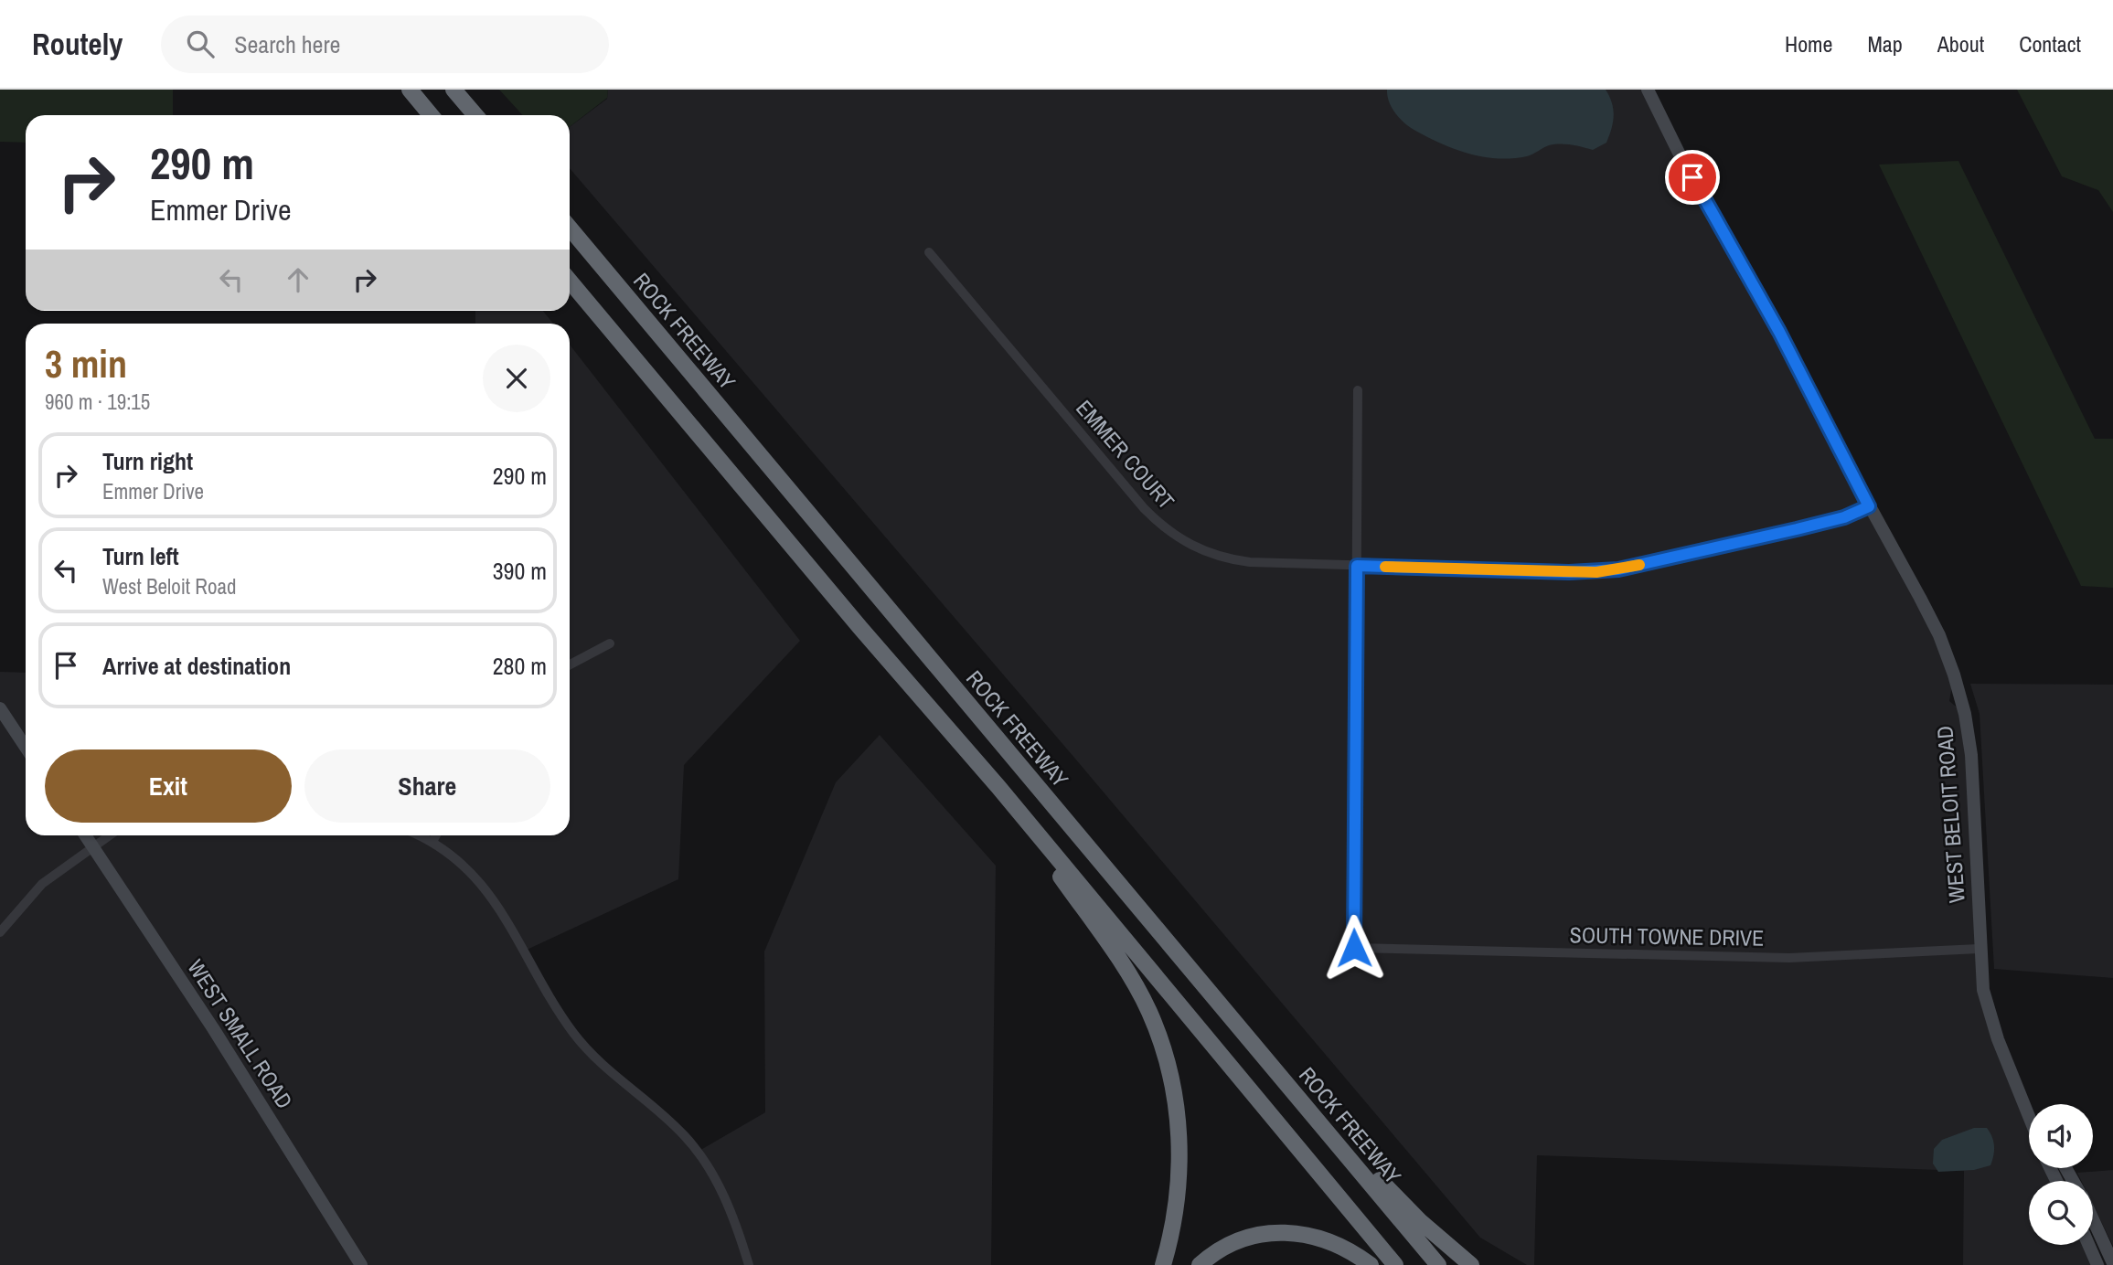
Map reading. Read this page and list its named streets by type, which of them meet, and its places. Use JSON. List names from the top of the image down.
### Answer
{
  "streets": {
    "highway": ["ROCK FREEWAY"],
    "main road": ["WEST BELOIT ROAD", "WEST SMALL ROAD"],
    "street": ["EMMER COURT", "SOUTH TOWNE DRIVE"]
  },
  "crossings": [
    ["EMMER COURT", "WEST BELOIT ROAD"],
    ["EMMER COURT", "SOUTH TOWNE DRIVE"],
    ["WEST BELOIT ROAD", "SOUTH TOWNE DRIVE"]
  ],
  "page": {
    "header": "Routely",
    "search": "Search here",
    "nav": [
      "Home",
      "Map",
      "About",
      "Contact"
    ],
    "turn": ["290 m", "Emmer Drive"],
    "heading": ["3 min", "960 m · 19:15"],
    "list": [
      {
        "name": "Turn right",
        "note": "Emmer Drive",
        "value": "290 m"
      },
      {
        "name": "Turn left",
        "note": "West Beloit Road",
        "value": "390 m"
      },
      {
        "name": "Arrive at destination",
        "value": "280 m"
      }
    ],
    "buttons": ["Exit", "Share"]
  }
}
